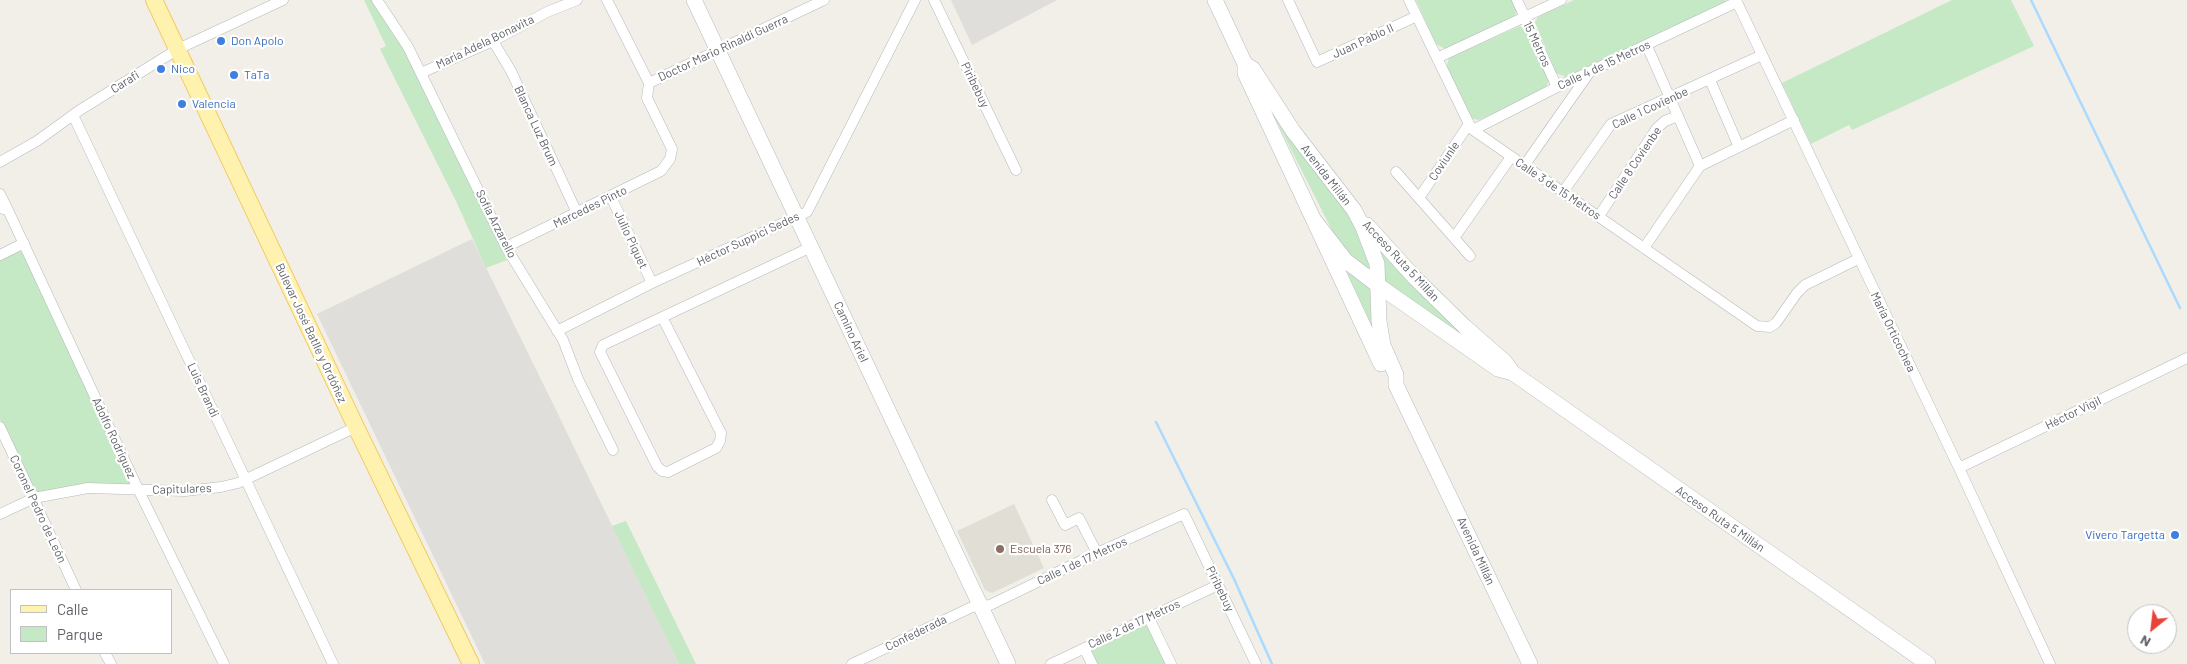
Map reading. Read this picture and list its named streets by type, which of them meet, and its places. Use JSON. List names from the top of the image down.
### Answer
{
  "streets": {
    "main road": [
      "Avenida Millán",
      "Acceso Ruta 5 Millán",
      "Camino Ariel",
      "Bulevar José Batlle y Ordóñez"
    ],
    "street": [
      "Juan Pablo II",
      "María Adela Bonavita",
      "15 Metros",
      "Doctor Mario Rinaldi Guerra",
      "Calle 4 de 15 Metros",
      "Carafi",
      "Piribebuy",
      "Calle 1 Covienbe",
      "Blanca Luz Brum",
      "Coviunle",
      "Calle 8 Covienbe",
      "Calle 3 de 15 Metros",
      "Mercedes Pinto",
      "Sofía Arzarello",
      "Héctor Suppici Sedes",
      "Julio Piquet",
      "María Orticochea",
      "Luis Brandi",
      "Héctor Vigil",
      "Adolfo Rodríguez",
      "Capitulares",
      "Coronel Pedro de León",
      "Calle 1 de 17 Metros",
      "Calle 2 de 17 Metros",
      "Confederada"
    ]
  },
  "crossings": [
    ["Juan Pablo II", "Calle 3 de 15 Metros"],
    ["María Adela Bonavita", "Blanca Luz Brum"],
    ["María Adela Bonavita", "Sofía Arzarello"],
    ["15 Metros", "Calle 4 de 15 Metros"],
    ["Doctor Mario Rinaldi Guerra", "Mercedes Pinto"],
    ["Doctor Mario Rinaldi Guerra", "Camino Ariel"],
    ["Calle 4 de 15 Metros", "Coviunle"],
    ["Calle 4 de 15 Metros", "Calle 3 de 15 Metros"],
    ["Calle 4 de 15 Metros", "María Orticochea"],
    ["Carafi", "Bulevar José Batlle y Ordóñez"],
    ["Carafi", "Luis Brandi"],
    ["Piribebuy", "Calle 1 de 17 Metros"],
    ["Piribebuy", "Calle 2 de 17 Metros"],
    ["Calle 1 Covienbe", "Calle 3 de 15 Metros"],
    ["Calle 1 Covienbe", "María Orticochea"],
    ["Blanca Luz Brum", "Mercedes Pinto"],
    ["Coviunle", "Calle 3 de 15 Metros"],
    ["Calle 8 Covienbe", "Calle 3 de 15 Metros"],
    ["Avenida Millán", "Acceso Ruta 5 Millán"],
    ["Calle 3 de 15 Metros", "María Orticochea"],
    ["Mercedes Pinto", "Sofía Arzarello"],
    ["Mercedes Pinto", "Julio Piquet"],
    ["Sofía Arzarello", "Héctor Suppici Sedes"],
    ["Héctor Suppici Sedes", "Julio Piquet"],
    ["Héctor Suppici Sedes", "Camino Ariel"],
    ["Camino Ariel", "Calle 1 de 17 Metros"],
    ["Camino Ariel", "Confederada"],
    ["María Orticochea", "Héctor Vigil"],
    ["Bulevar José Batlle y Ordóñez", "Capitulares"],
    ["Luis Brandi", "Capitulares"],
    ["Adolfo Rodríguez", "Capitulares"],
    ["Capitulares", "Coronel Pedro de León"],
    ["Calle 1 de 17 Metros", "Confederada"]
  ],
  "places": [
    "Don Apolo",
    "Nico",
    "TaTa",
    "Valencia",
    "Vivero Targetta",
    "Escuela 376"
  ],
  "legend": ["Calle", "Parque"],
  "north": "bottom left"
}
